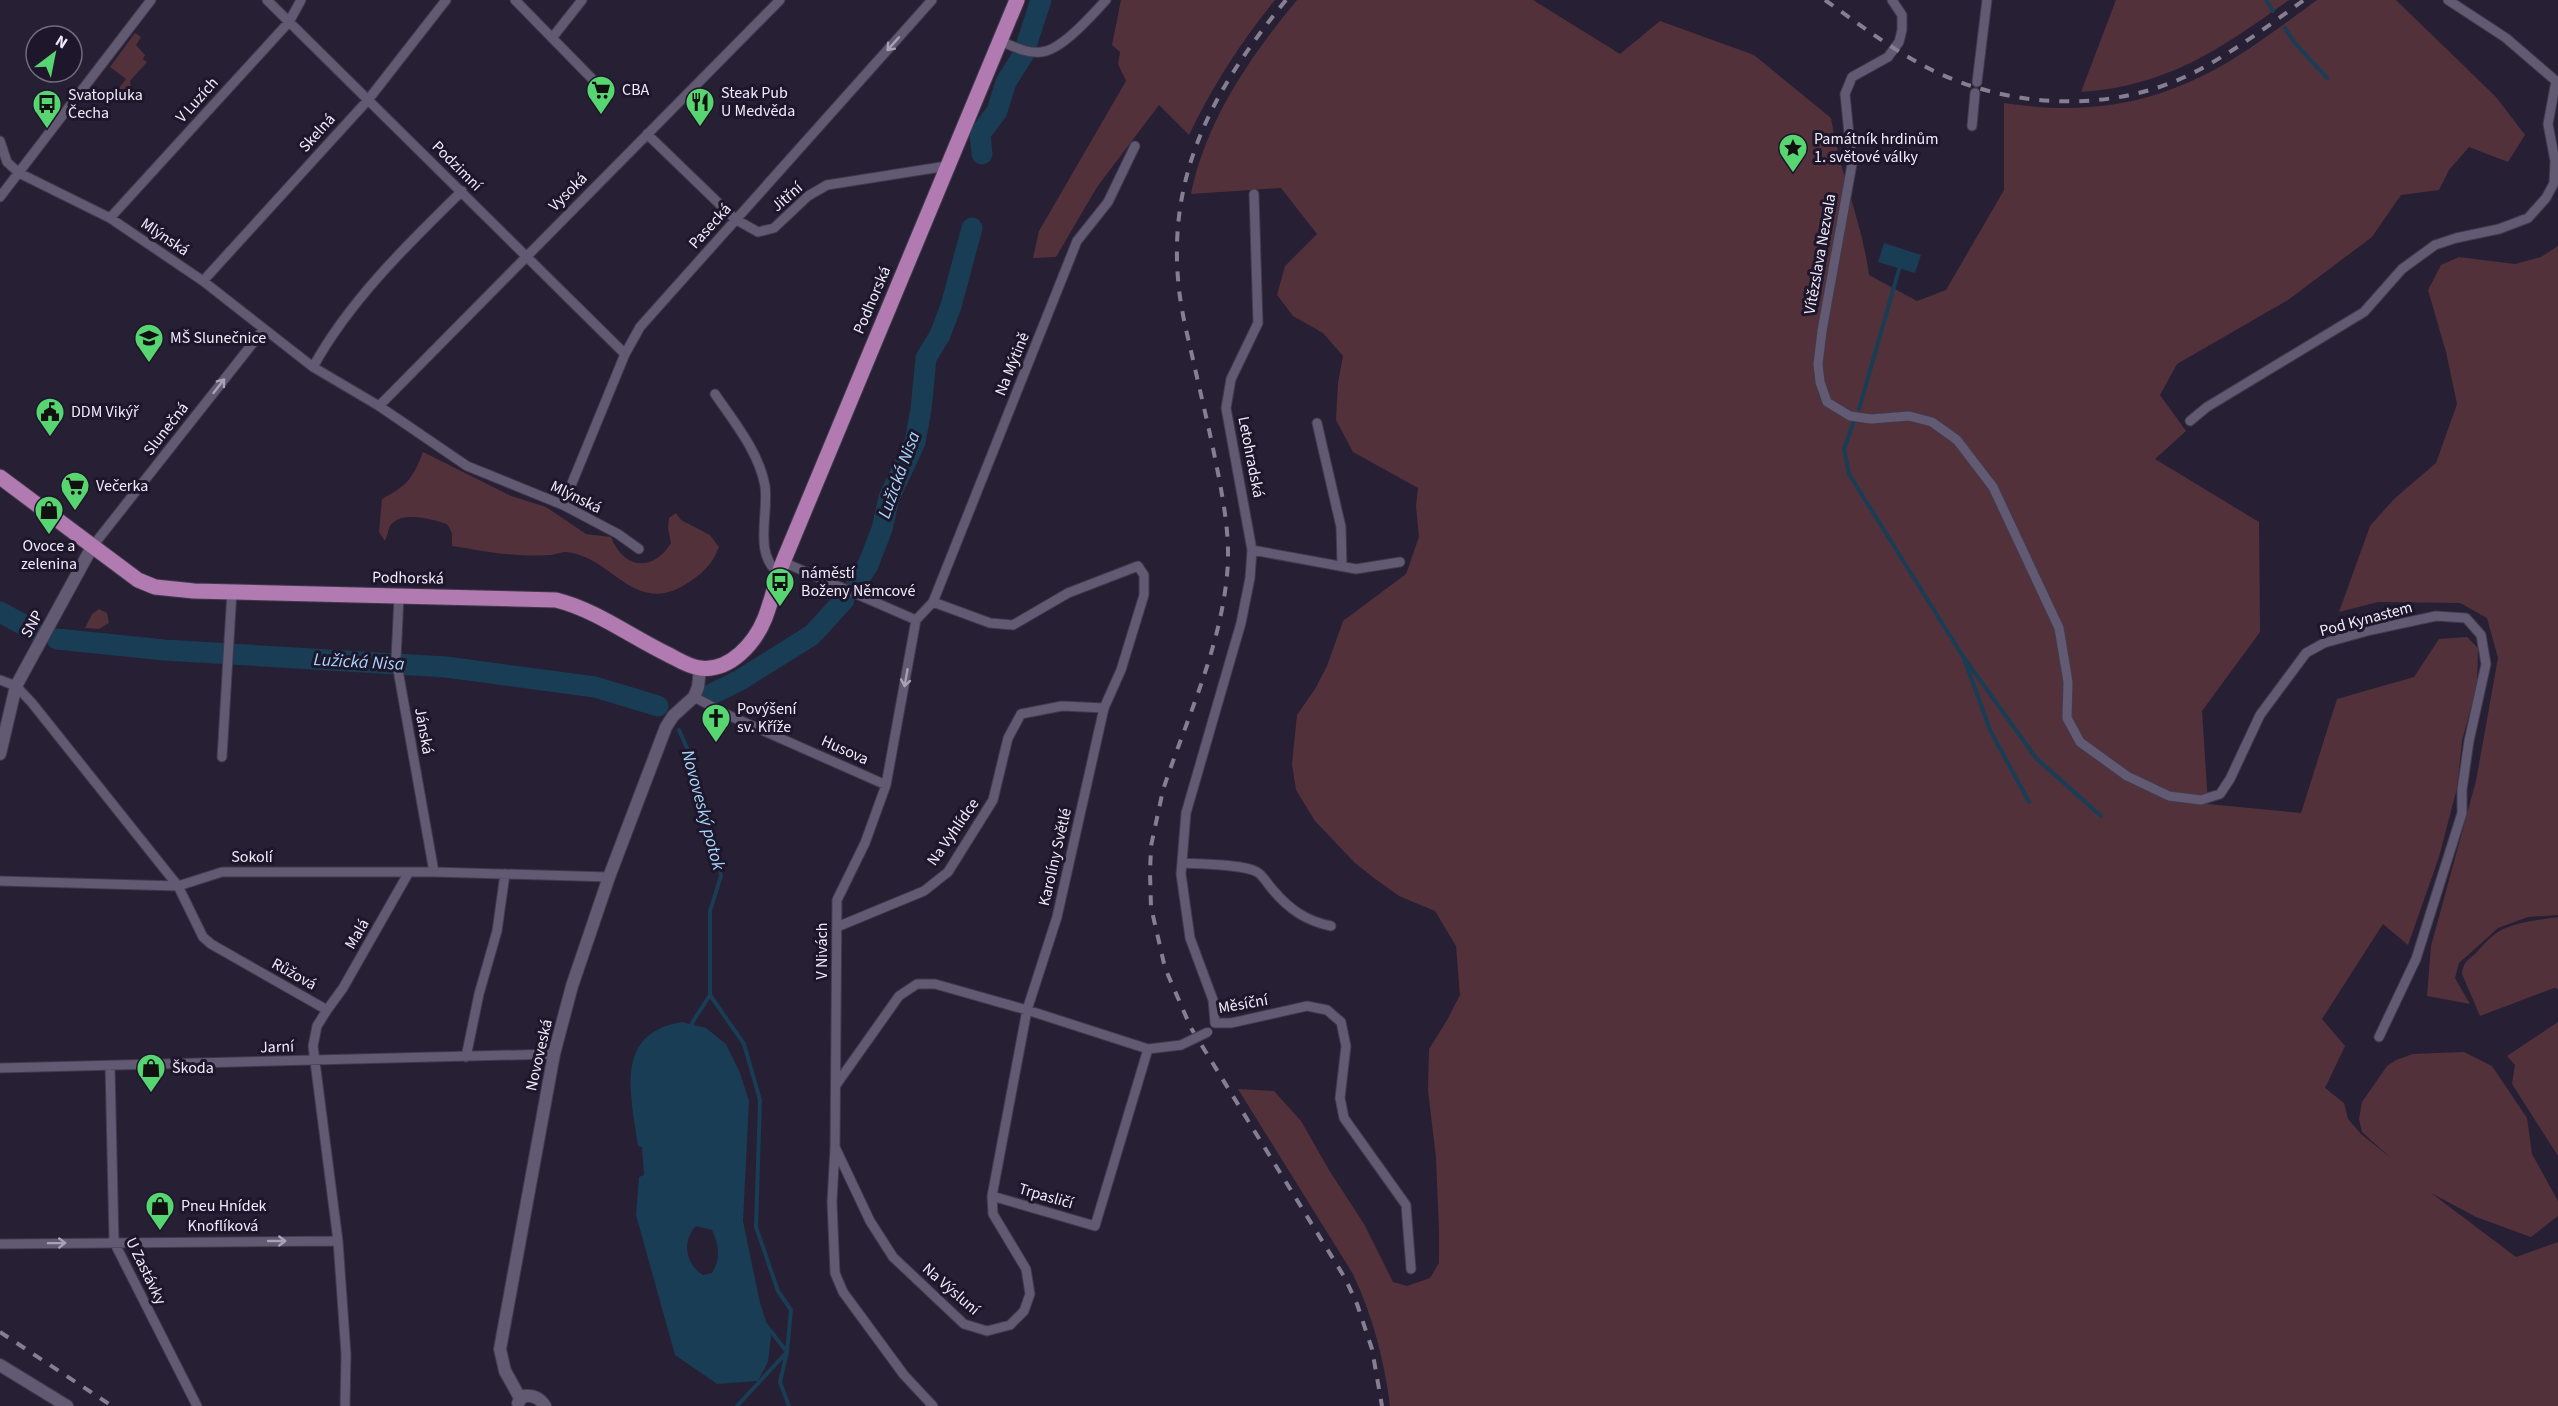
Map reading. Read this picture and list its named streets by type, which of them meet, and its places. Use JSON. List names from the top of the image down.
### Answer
{
  "streets": {
    "main road": ["Podhorská"],
    "street": [
      "V Luzích",
      "Skelná",
      "Podzimní",
      "Vysoká",
      "Jitřní",
      "Pasecká",
      "Mlýnská",
      "Vítězslava Nezvala",
      "Na Mýtině",
      "Slunečná",
      "Letohradská",
      "Pod Kynastem",
      "SNP",
      "Jánská",
      "Husova",
      "Na Vyhlídce",
      "Sokolí",
      "Karolíny Světlé",
      "Malá",
      "V Nivách",
      "Růžová",
      "Měsíční",
      "Jarní",
      "Novoveská",
      "Trpasličí",
      "Knoflíková",
      "U Zastávky",
      "Na Výsluní"
    ]
  },
  "crossings": [
    ["V Luzích", "Podzimní"],
    ["V Luzích", "Mlýnská"],
    ["Skelná", "Podzimní"],
    ["Skelná", "Mlýnská"],
    ["Podzimní", "Vysoká"],
    ["Podzimní", "Pasecká"],
    ["Vysoká", "Jitřní"],
    ["Vysoká", "Mlýnská"],
    ["Jitřní", "Pasecká"],
    ["Jitřní", "Podhorská"],
    ["Pasecká", "Mlýnská"],
    ["Mlýnská", "Slunečná"],
    ["Vítězslava Nezvala", "Pod Kynastem"],
    ["Podhorská", "Slunečná"],
    ["Podhorská", "SNP"],
    ["Podhorská", "Jánská"],
    ["Na Mýtině", "V Nivách"],
    ["Slunečná", "SNP"],
    ["Letohradská", "Měsíční"],
    ["SNP", "Růžová"],
    ["Jánská", "Sokolí"],
    ["Husova", "V Nivách"],
    ["Husova", "Novoveská"],
    ["Na Vyhlídce", "Karolíny Světlé"],
    ["Na Vyhlídce", "V Nivách"],
    ["Sokolí", "Malá"],
    ["Sokolí", "Růžová"],
    ["Sokolí", "Novoveská"],
    ["Karolíny Světlé", "Měsíční"],
    ["Malá", "Růžová"],
    ["V Nivách", "Měsíční"],
    ["V Nivách", "Na Výsluní"],
    ["Růžová", "Jarní"],
    ["Růžová", "Knoflíková"],
    ["Měsíční", "Trpasličí"],
    ["Jarní", "Novoveská"],
    ["Jarní", "U Zastávky"],
    ["Trpasličí", "Na Výsluní"],
    ["Knoflíková", "U Zastávky"]
  ],
  "one_way": ["Pasecká", "Slunečná", "Knoflíková"],
  "water": ["Lužická Nisa", "Novoveský potok"],
  "places": {
    "supermarket": ["CBA", "Večerka"],
    "restaurant": ["Steak Pub U Medvěda"],
    "bus stop": ["Svatopluka Čecha", "náměstí Boženy Němcové"],
    "place": ["Památník hrdinům 1. světové války"],
    "school or university": ["MŠ Slunečnice"],
    "public building": ["DDM Vikýř"],
    "shop": ["Ovoce a zelenina", "Škoda", "Pneu Hnídek"],
    "church": ["Povýšení sv. Kříže"]
  },
  "north": "top right"
}
